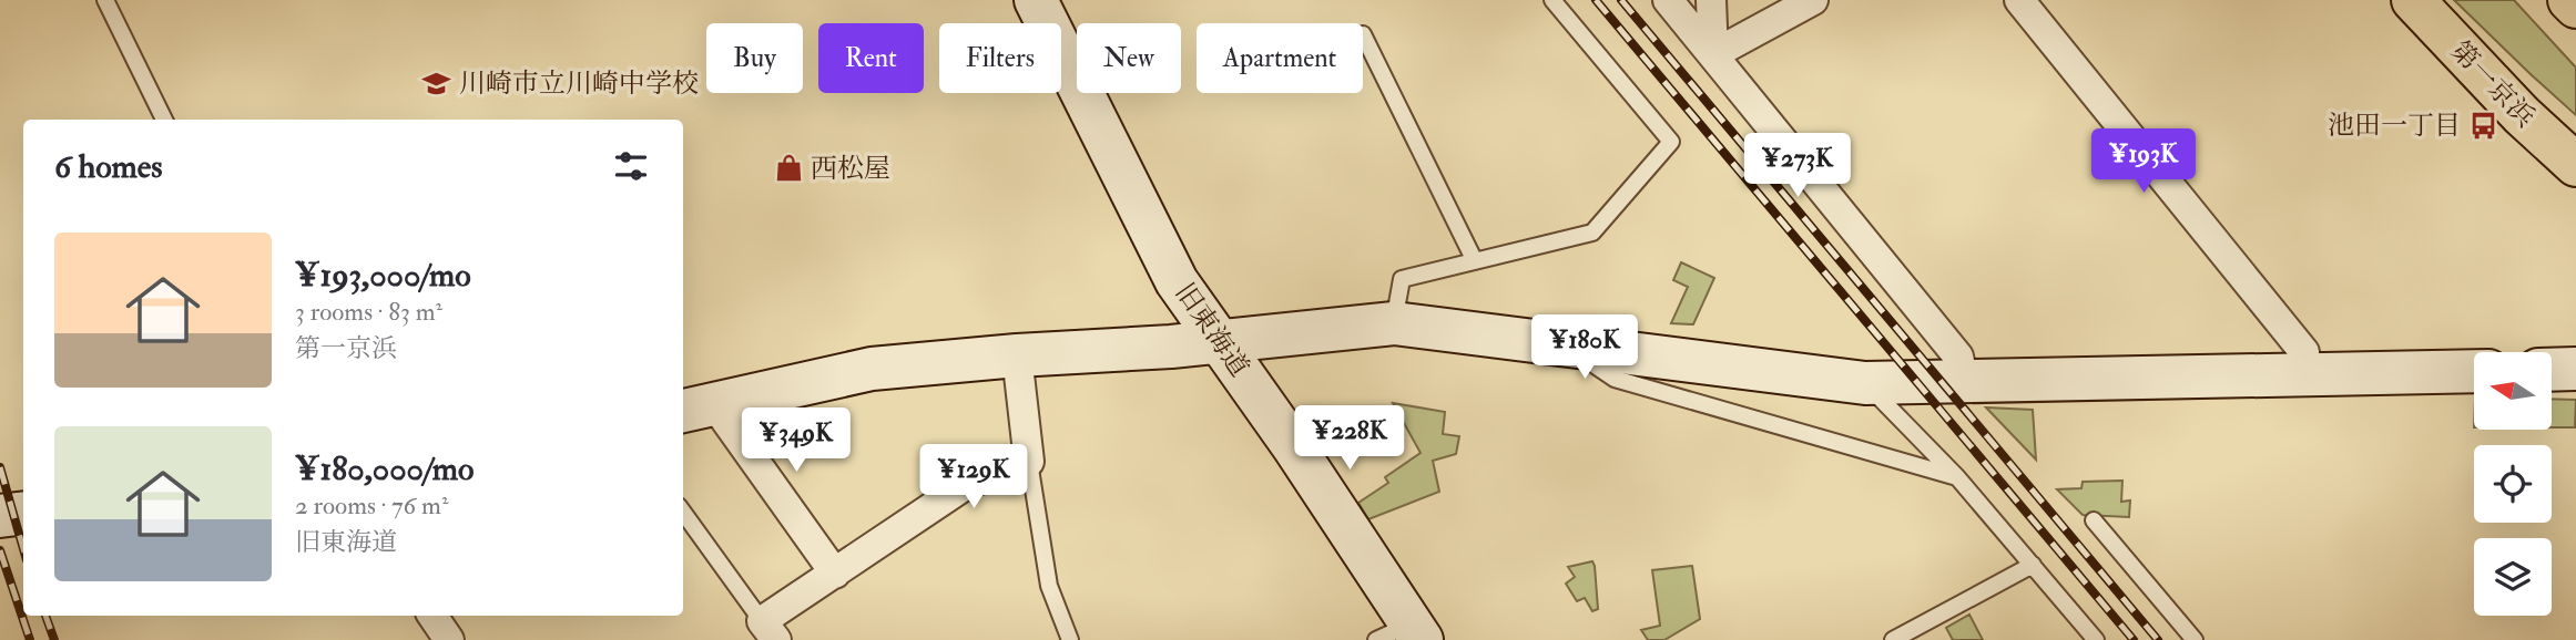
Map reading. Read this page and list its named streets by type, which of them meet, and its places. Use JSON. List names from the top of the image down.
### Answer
{
  "streets": {
    "highway": ["第一京浜"],
    "street": ["旧東海道"]
  },
  "places": {
    "school or university": ["川崎市立川崎中学校"],
    "bus stop": ["池田一丁目"],
    "shop": ["西松屋"]
  },
  "north": "left",
  "page": {
    "chip": [
      "Buy",
      "Rent",
      "Filters",
      "New",
      "Apartment"
    ],
    "heading": "6 homes",
    "price": [
      "¥193K",
      "¥273K",
      "¥180K",
      "¥228K",
      "¥349K",
      "¥129K"
    ],
    "list": [
      {
        "name": "¥193,000/mo",
        "note": "3 rooms · 83 m² · 第一京浜"
      },
      {
        "name": "¥180,000/mo",
        "note": "2 rooms · 76 m² · 旧東海道"
      }
    ]
  }
}
